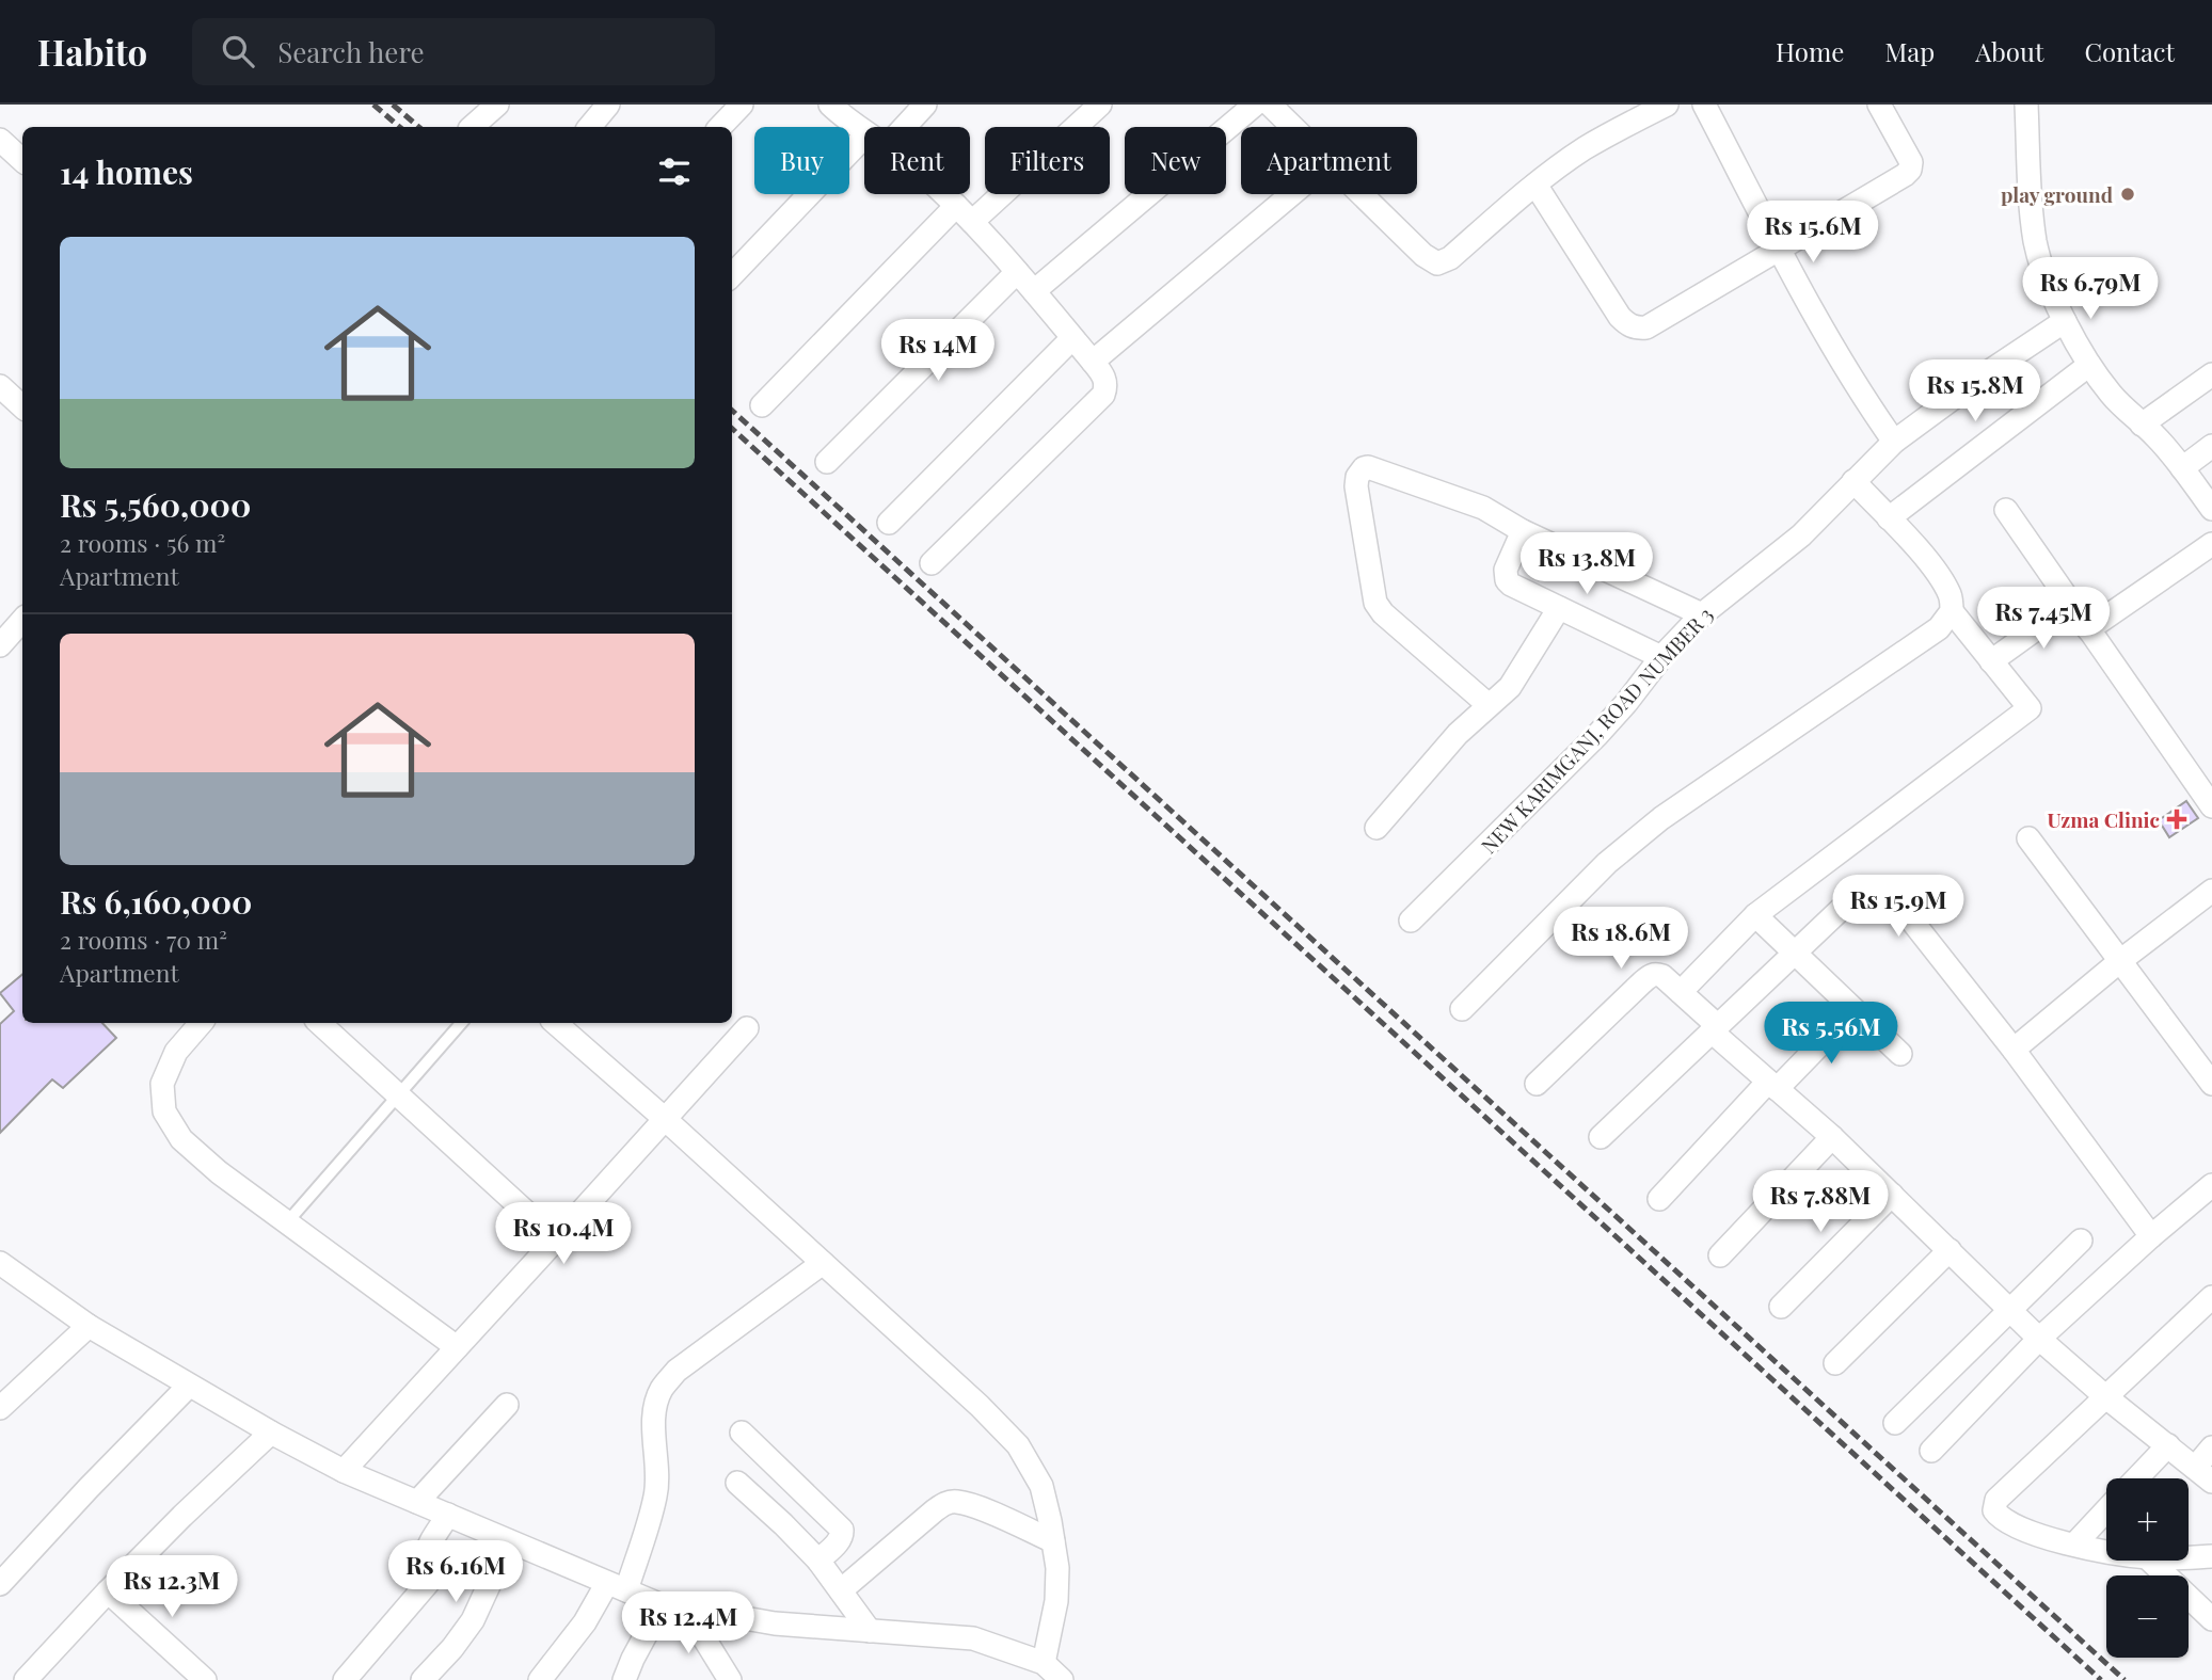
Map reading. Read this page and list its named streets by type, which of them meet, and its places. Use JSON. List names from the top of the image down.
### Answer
{
  "streets": {
    "street": ["NEW KARIMGANJ, ROAD NUMBER 3"]
  },
  "places": {
    "other": ["play ground"],
    "health": ["Uzma Clinic"]
  },
  "page": {
    "header": "Habito",
    "search": "Search here",
    "nav": [
      "Home",
      "Map",
      "About",
      "Contact"
    ],
    "chip": [
      "Buy",
      "Rent",
      "Filters",
      "New",
      "Apartment"
    ],
    "heading": "14 homes",
    "price": [
      "Rs 15.6M",
      "Rs 6.79M",
      "Rs 14M",
      "Rs 15.8M",
      "Rs 13.8M",
      "Rs 7.45M",
      "Rs 15.9M",
      "Rs 18.6M",
      "Rs 5.56M",
      "Rs 7.88M",
      "Rs 10.4M",
      "Rs 6.16M",
      "Rs 12.3M",
      "Rs 12.4M"
    ],
    "list": [
      {
        "name": "Rs 5,560,000",
        "note": "2 rooms · 56 m² · Apartment"
      },
      {
        "name": "Rs 6,160,000",
        "note": "2 rooms · 70 m² · Apartment"
      }
    ],
    "map_buttons": ["+", "−"]
  }
}
